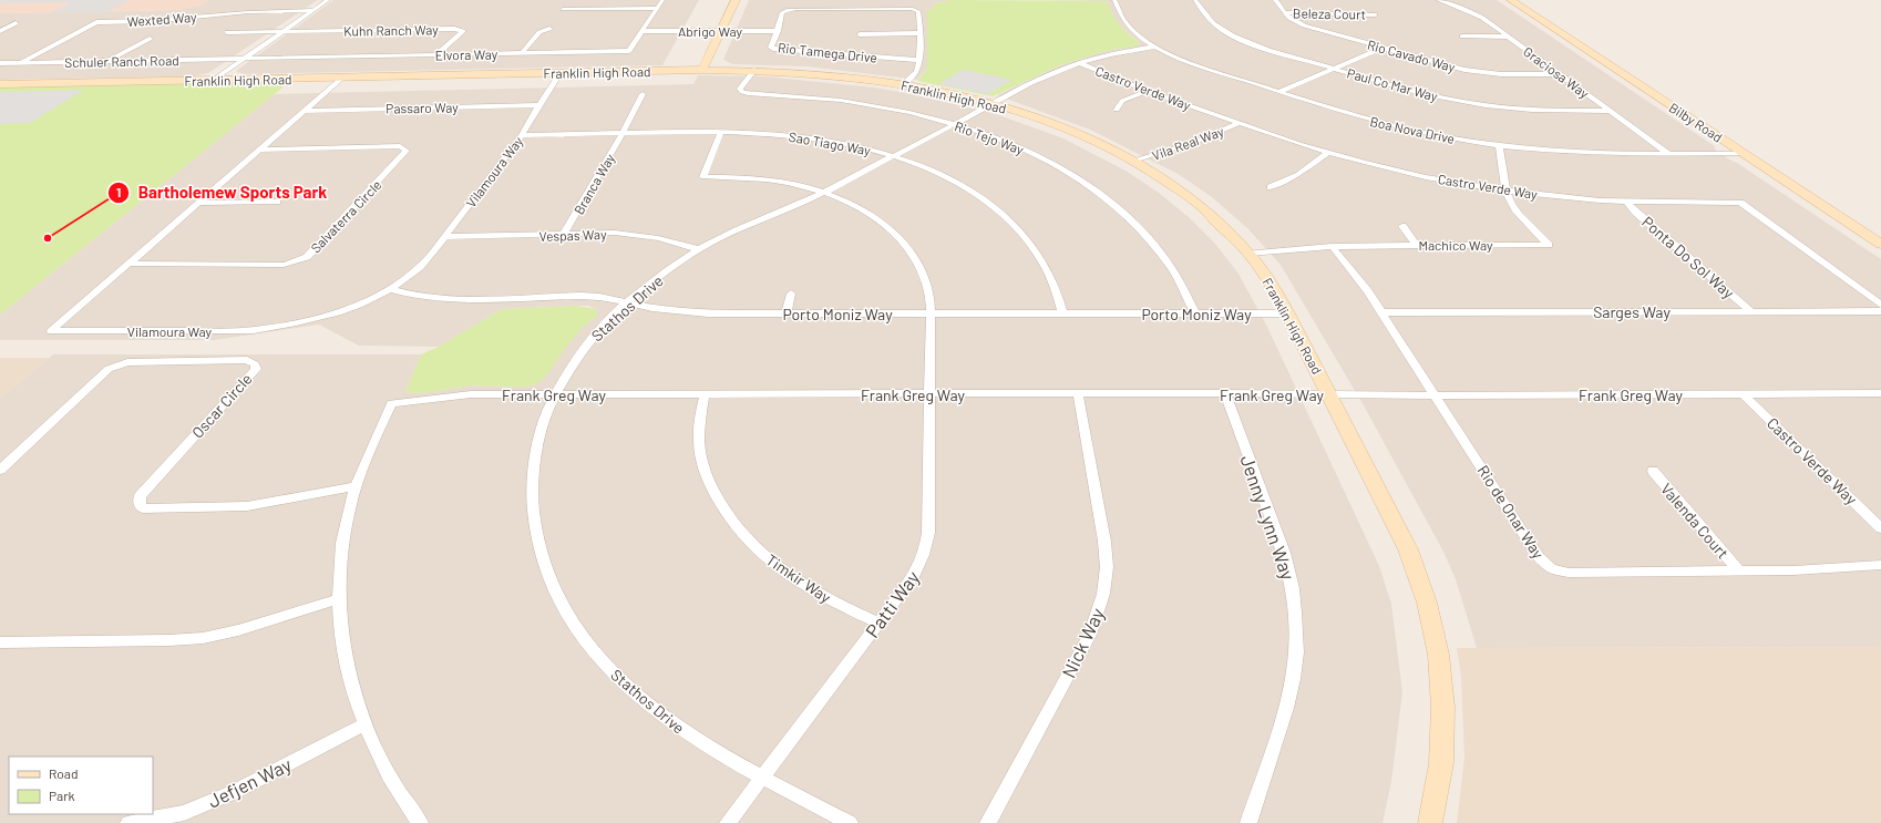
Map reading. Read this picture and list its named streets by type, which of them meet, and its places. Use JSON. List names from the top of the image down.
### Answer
{
  "streets": {
    "street": [
      "Beleza Court",
      "Wexted Way",
      "Kuhn Ranch Way",
      "Abrigo Way",
      "Rio Tamega Drive",
      "Elvora Way",
      "Rio Cavado Way",
      "Schuler Ranch Road",
      "Franklin High Road",
      "Graciosa Way",
      "Paul Co Mar Way",
      "Castro Verde Way",
      "Passaro Way",
      "Bilby Road",
      "Boa Nova Drive",
      "Rio Tejo Way",
      "Sao Tiago Way",
      "Vila Real Way",
      "Vilamoura Way",
      "Branca Way",
      "Salvaterra Circle",
      "Vespas Way",
      "Machico Way",
      "Ponta Do Sol Way",
      "Stathos Drive",
      "Sarges Way",
      "Porto Moniz Way",
      "Frank Greg Way",
      "Oscar Circle",
      "Rio de Onar Way",
      "Jenny Lynn Way",
      "Valenda Court",
      "Timkir Way",
      "Patti Way",
      "Nick Way",
      "Jefjen Way"
    ]
  },
  "crossings": [
    ["Beleza Court", "Rio Cavado Way"],
    ["Wexted Way", "Schuler Ranch Road"],
    ["Kuhn Ranch Way", "Elvora Way"],
    ["Abrigo Way", "Rio Tamega Drive"],
    ["Abrigo Way", "Elvora Way"],
    ["Elvora Way", "Schuler Ranch Road"],
    ["Rio Cavado Way", "Graciosa Way"],
    ["Franklin High Road", "Rio Tejo Way"],
    ["Franklin High Road", "Vila Real Way"],
    ["Franklin High Road", "Vilamoura Way"],
    ["Franklin High Road", "Machico Way"],
    ["Franklin High Road", "Stathos Drive"],
    ["Franklin High Road", "Porto Moniz Way"],
    ["Franklin High Road", "Frank Greg Way"],
    ["Graciosa Way", "Paul Co Mar Way"],
    ["Graciosa Way", "Boa Nova Drive"],
    ["Castro Verde Way", "Vila Real Way"],
    ["Castro Verde Way", "Machico Way"],
    ["Castro Verde Way", "Ponta Do Sol Way"],
    ["Castro Verde Way", "Stathos Drive"],
    ["Castro Verde Way", "Frank Greg Way"],
    ["Passaro Way", "Vilamoura Way"],
    ["Bilby Road", "Boa Nova Drive"],
    ["Boa Nova Drive", "Machico Way"],
    ["Boa Nova Drive", "Stathos Drive"],
    ["Rio Tejo Way", "Stathos Drive"],
    ["Rio Tejo Way", "Porto Moniz Way"],
    ["Sao Tiago Way", "Vilamoura Way"],
    ["Sao Tiago Way", "Branca Way"],
    ["Sao Tiago Way", "Stathos Drive"],
    ["Sao Tiago Way", "Porto Moniz Way"],
    ["Sao Tiago Way", "Patti Way"],
    ["Vilamoura Way", "Salvaterra Circle"],
    ["Vilamoura Way", "Vespas Way"],
    ["Vilamoura Way", "Porto Moniz Way"],
    ["Branca Way", "Vespas Way"],
    ["Vespas Way", "Stathos Drive"],
    ["Machico Way", "Rio de Onar Way"],
    ["Ponta Do Sol Way", "Sarges Way"],
    ["Stathos Drive", "Porto Moniz Way"],
    ["Stathos Drive", "Frank Greg Way"],
    ["Stathos Drive", "Patti Way"],
    ["Sarges Way", "Rio de Onar Way"],
    ["Porto Moniz Way", "Patti Way"],
    ["Frank Greg Way", "Oscar Circle"],
    ["Frank Greg Way", "Rio de Onar Way"],
    ["Frank Greg Way", "Jenny Lynn Way"],
    ["Frank Greg Way", "Timkir Way"],
    ["Frank Greg Way", "Patti Way"],
    ["Frank Greg Way", "Nick Way"],
    ["Frank Greg Way", "Jefjen Way"],
    ["Rio de Onar Way", "Valenda Court"],
    ["Timkir Way", "Patti Way"]
  ],
  "places": ["Bartholemew Sports Park"],
  "legend": ["Road", "Park"]
}
